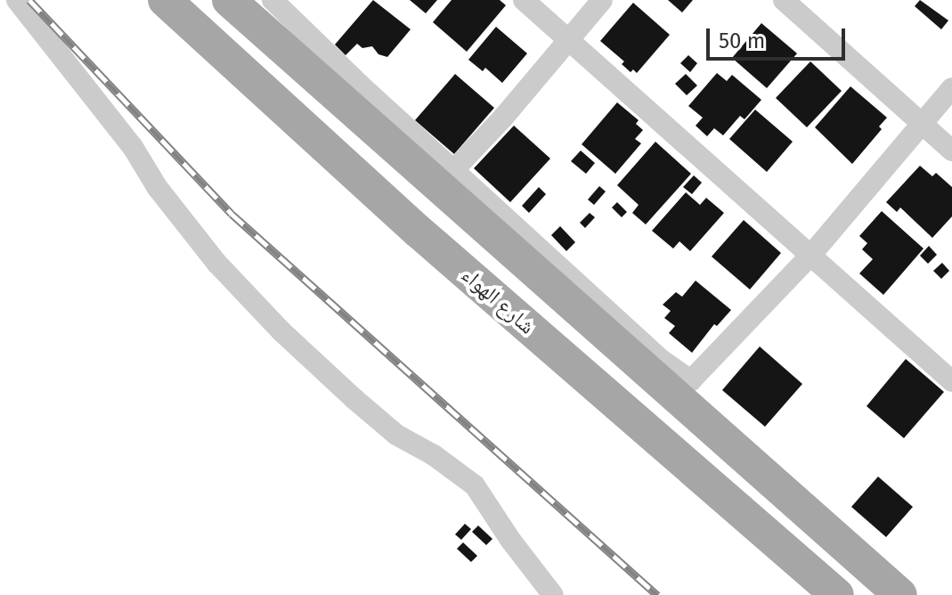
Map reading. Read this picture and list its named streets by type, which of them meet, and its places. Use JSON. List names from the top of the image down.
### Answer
{
  "streets": {
    "main road": ["شارع الهواء"]
  },
  "scale_bar": "50 m"
}
